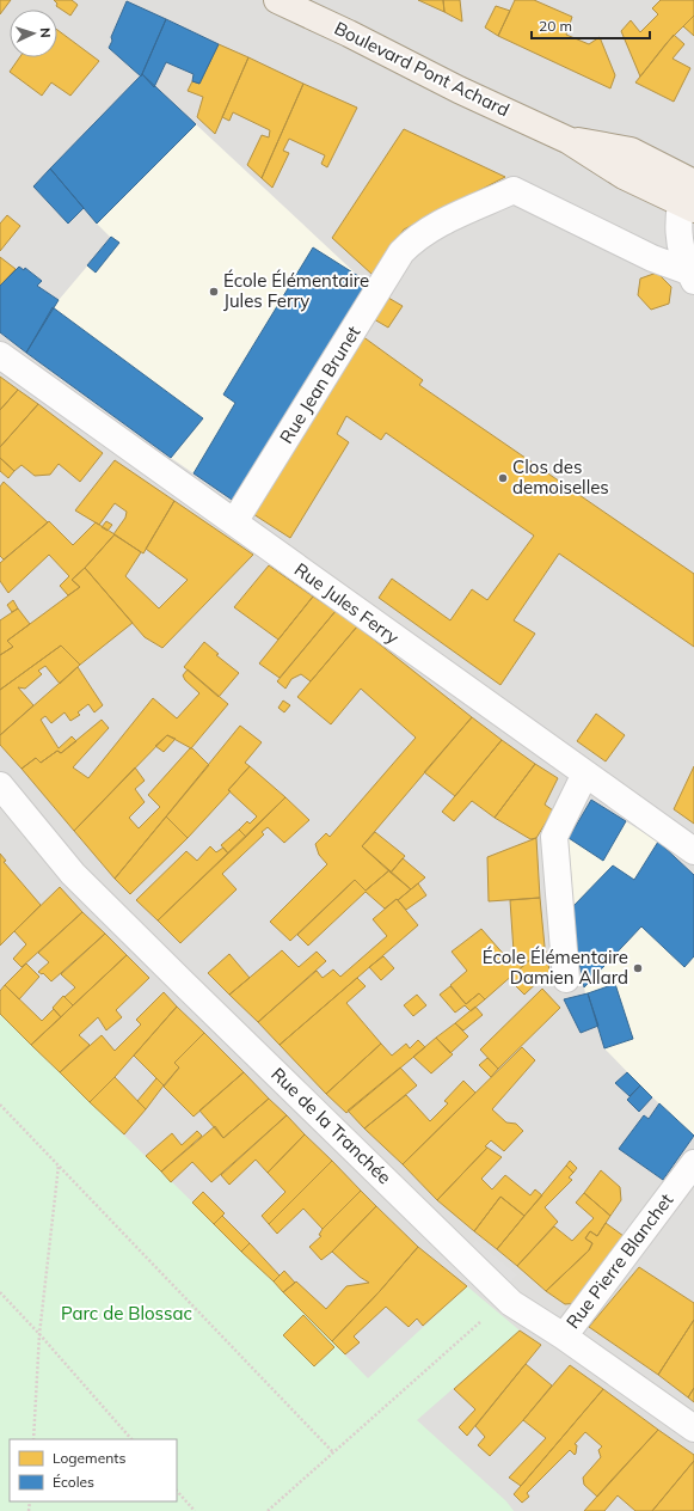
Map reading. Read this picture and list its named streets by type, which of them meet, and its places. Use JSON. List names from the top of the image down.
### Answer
{
  "streets": {
    "main road": ["Boulevard Pont Achard"],
    "street": [
      "Rue Jean Brunet",
      "Rue Jules Ferry",
      "Rue de la Tranchée",
      "Rue Pierre Blanchet"
    ]
  },
  "crossings": [
    ["Rue Jean Brunet", "Rue Jules Ferry"],
    ["Rue de la Tranchée", "Rue Pierre Blanchet"]
  ],
  "parks": ["Parc de Blossac"],
  "places": ["École Élémentaire Jules Ferry", "Clos des demoiselles", "École Élémentaire Damien Allard"],
  "legend": ["Logements", "Écoles"],
  "scale_bar": "20 m",
  "north": "right"
}
